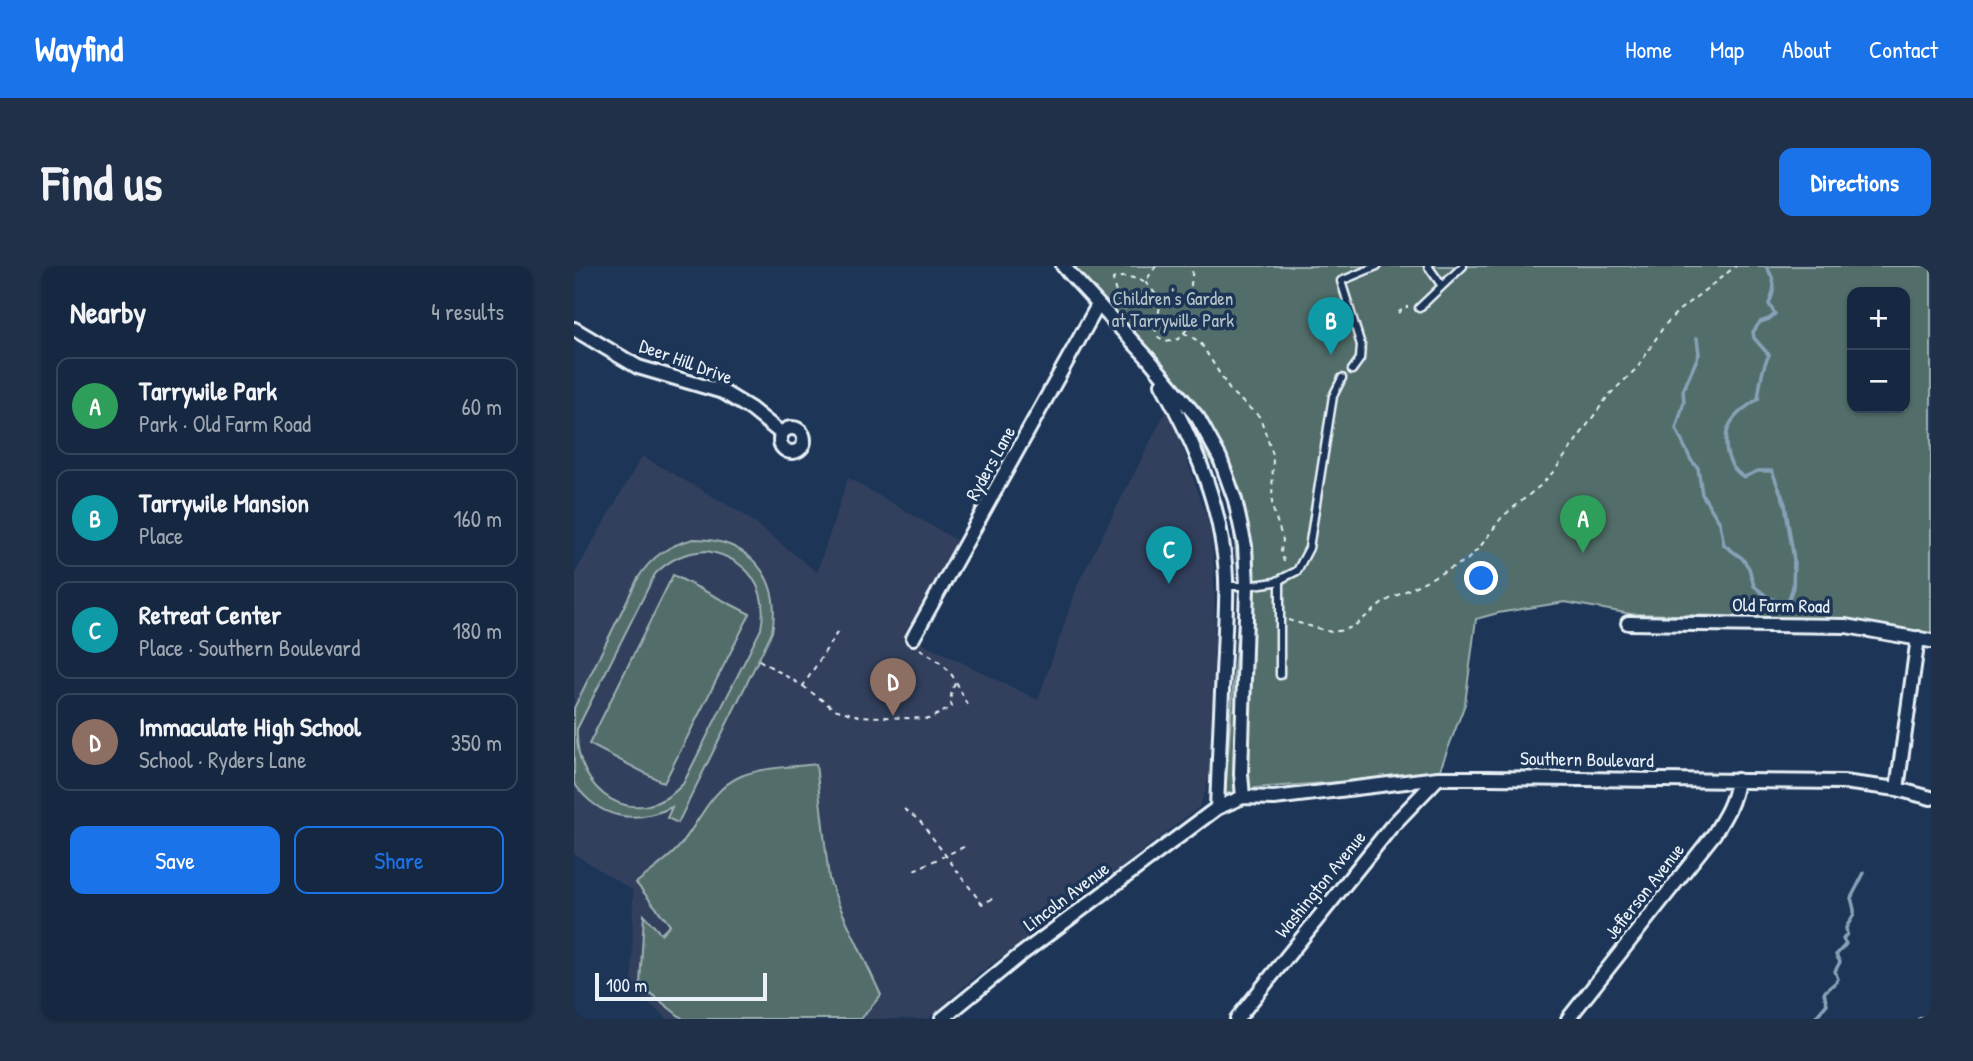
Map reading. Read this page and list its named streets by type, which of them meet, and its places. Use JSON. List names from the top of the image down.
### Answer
{
  "streets": {
    "street": [
      "Deer Hill Drive",
      "Ryders Lane",
      "Old Farm Road",
      "Southern Boulevard",
      "Washington Avenue",
      "Jefferson Avenue",
      "Lincoln Avenue"
    ]
  },
  "crossings": [
    ["Southern Boulevard", "Washington Avenue"],
    ["Southern Boulevard", "Jefferson Avenue"],
    ["Southern Boulevard", "Lincoln Avenue"]
  ],
  "parks": ["Children's Garden at Tarrywille Park"],
  "scale_bar": "100 m",
  "page": {
    "header": "Wayfind",
    "nav": [
      "Home",
      "Map",
      "About",
      "Contact"
    ],
    "buttons": [
      "Directions",
      ["Save", "Share"]
    ],
    "title": "Find us",
    "heading": ["Nearby", "4 results"],
    "map_buttons": ["+", "−"],
    "pins": [
      "B",
      "A",
      "C",
      "D"
    ],
    "list": [
      {
        "mark": "A",
        "name": "Tarrywile Park",
        "note": "Park · Old Farm Road",
        "value": "60 m"
      },
      {
        "mark": "B",
        "name": "Tarrywile Mansion",
        "note": "Place",
        "value": "160 m"
      },
      {
        "mark": "C",
        "name": "Retreat Center",
        "note": "Place · Southern Boulevard",
        "value": "180 m"
      },
      {
        "mark": "D",
        "name": "Immaculate High School",
        "note": "School · Ryders Lane",
        "value": "350 m"
      }
    ],
    "scale": "100 m"
  }
}
